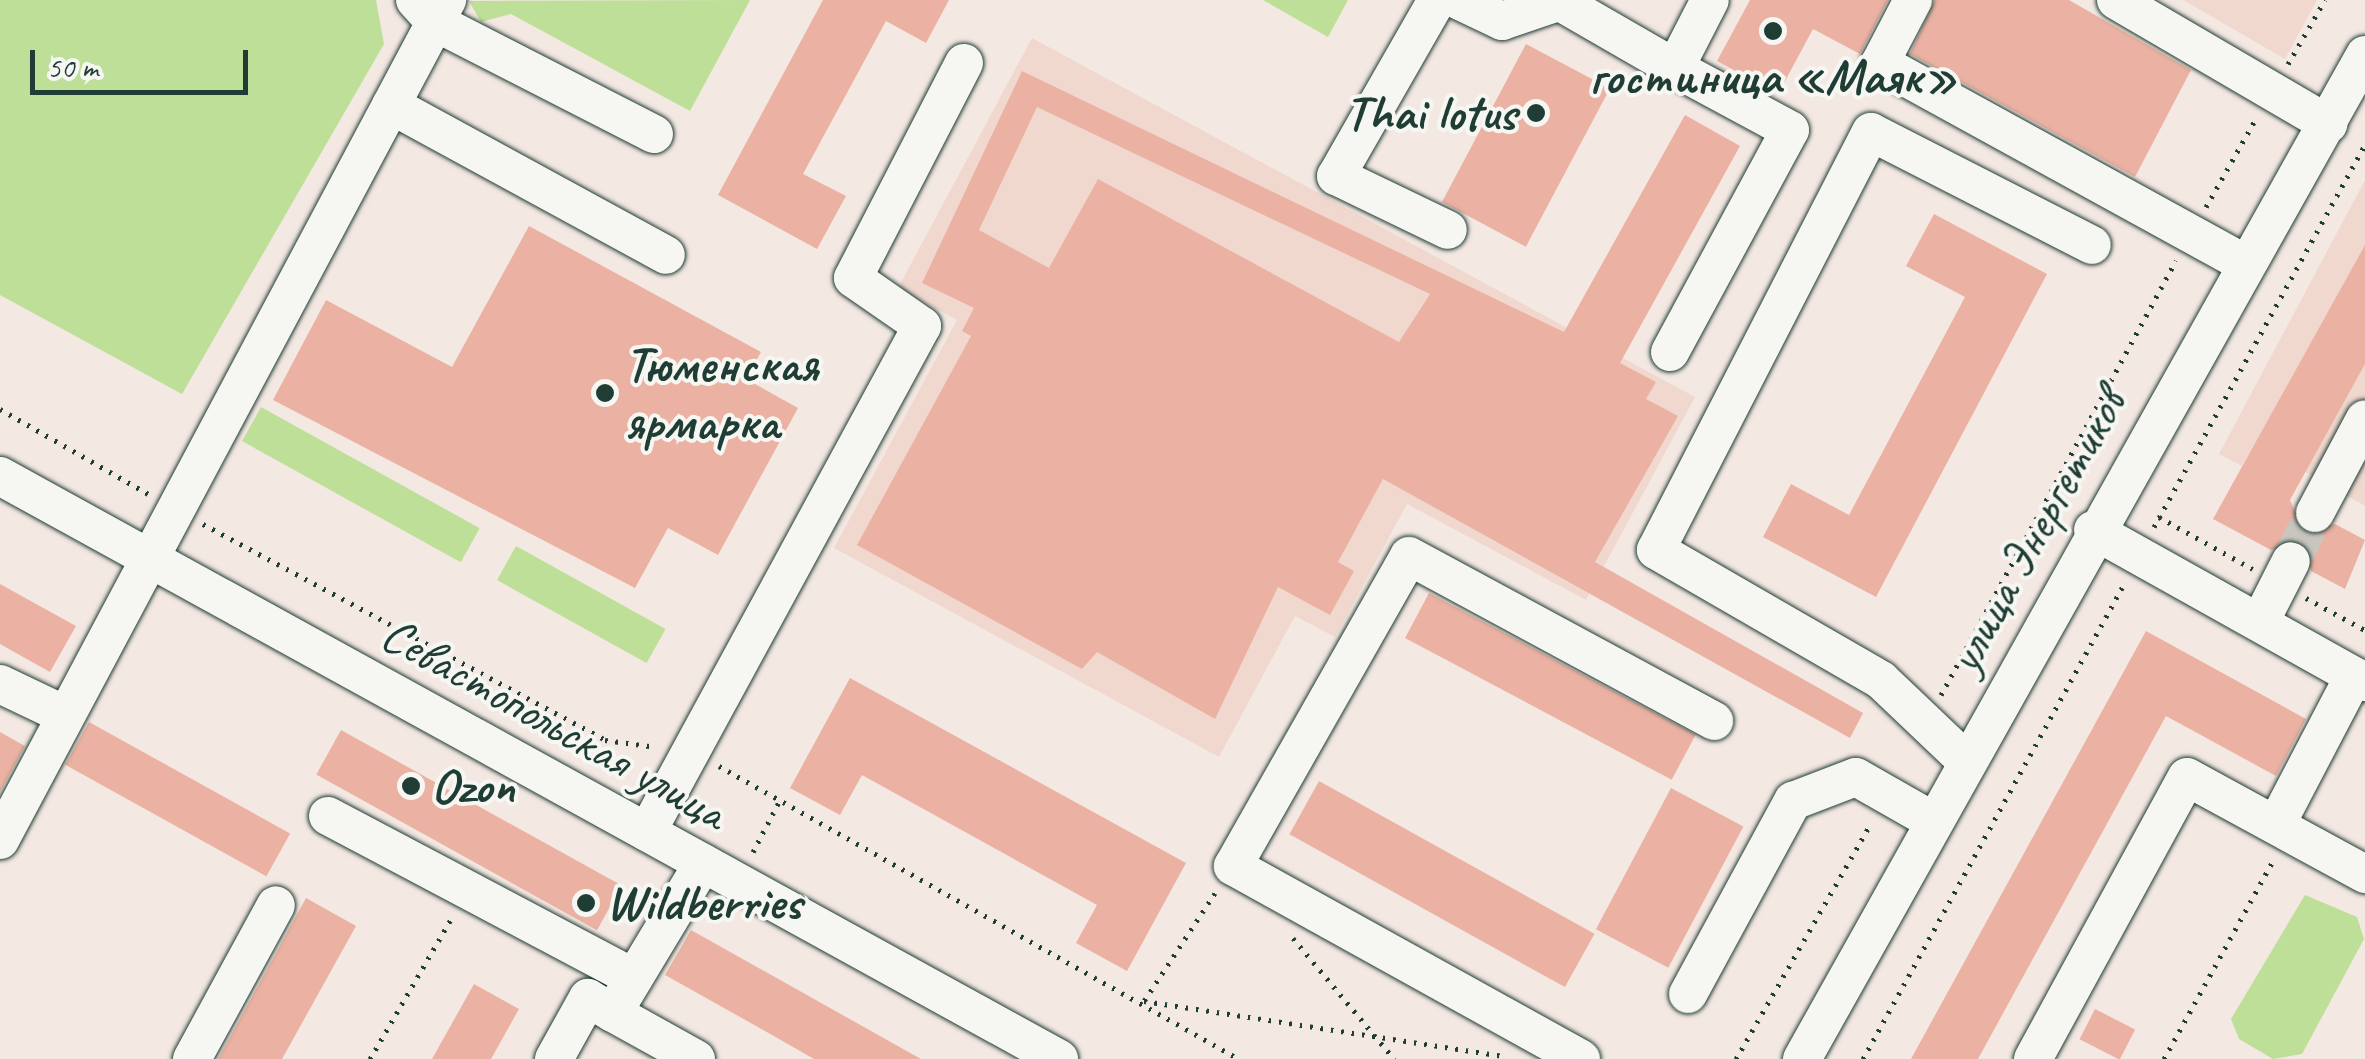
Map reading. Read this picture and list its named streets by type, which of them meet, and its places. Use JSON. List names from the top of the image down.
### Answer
{
  "streets": {
    "street": ["улица Энергетиков", "Севастопольская улица"]
  },
  "places": [
    "гостиница «Маяк»",
    "Thai lotus",
    "Тюменская ярмарка",
    "Ozon",
    "Wildberries"
  ],
  "scale_bar": "50 m"
}
